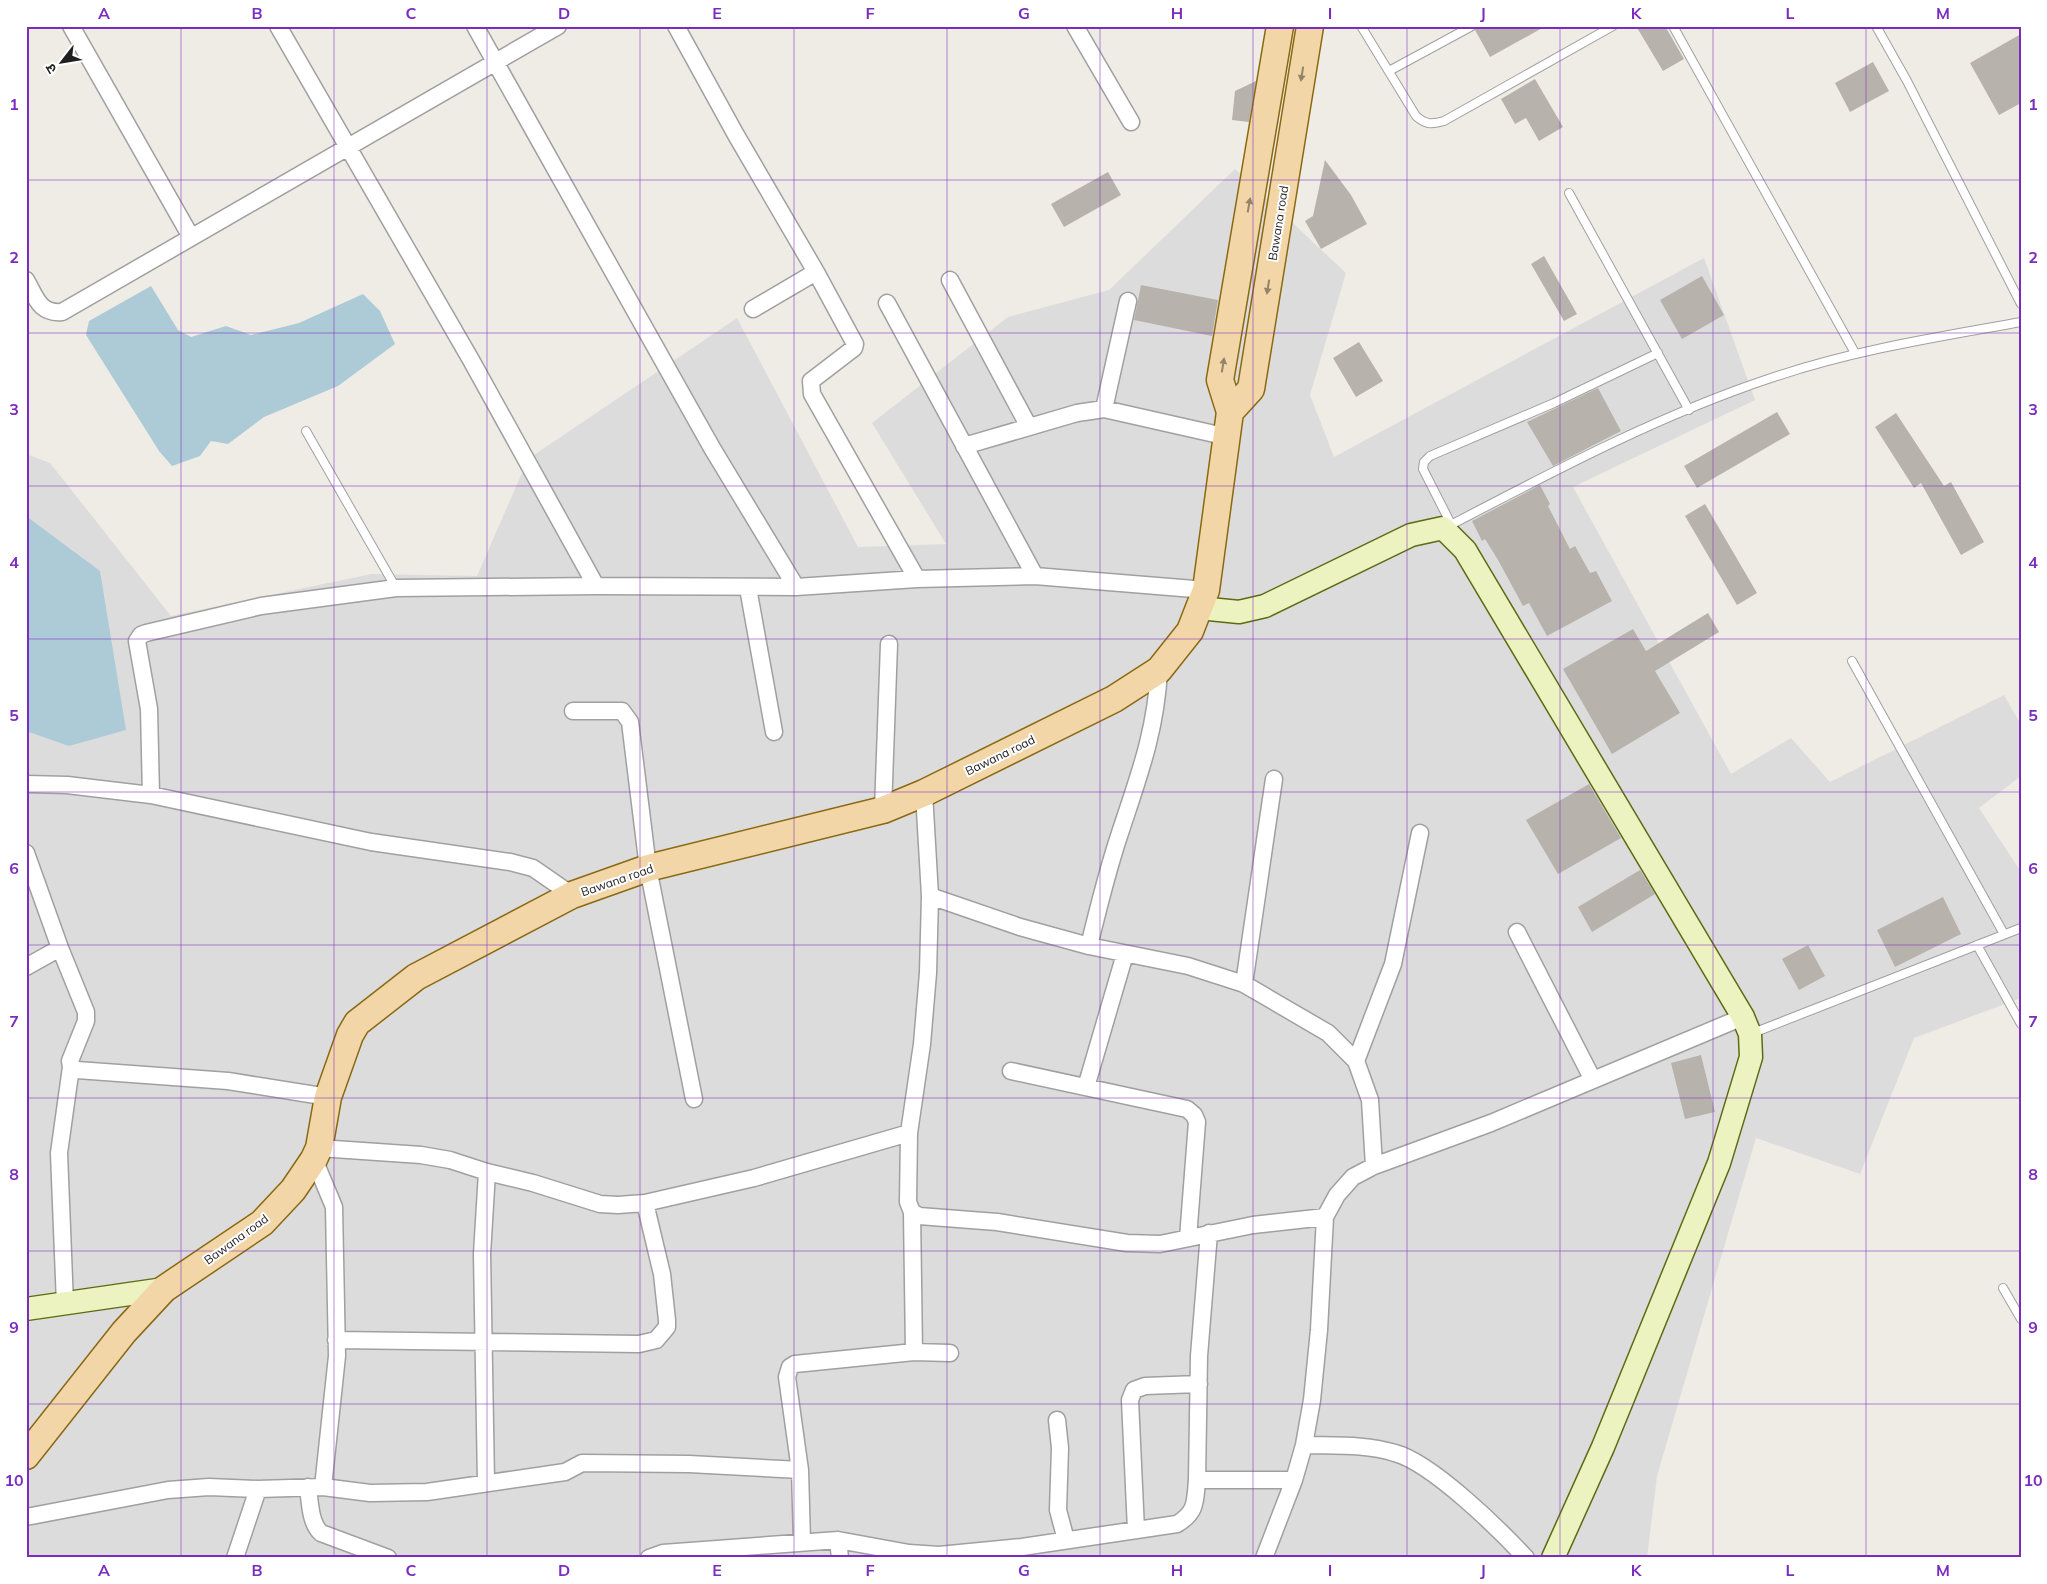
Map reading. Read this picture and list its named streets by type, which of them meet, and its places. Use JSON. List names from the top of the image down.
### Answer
{
  "streets": {
    "main road": ["Bawana road"]
  },
  "north": "bottom left",
  "grid": {
    "columns": [
      "A",
      "B",
      "C",
      "D",
      "E",
      "F",
      "G",
      "H",
      "I",
      "J",
      "K",
      "L",
      "M"
    ],
    "rows": [
      "1",
      "2",
      "3",
      "4",
      "5",
      "6",
      "7",
      "8",
      "9",
      "10"
    ]
  }
}
